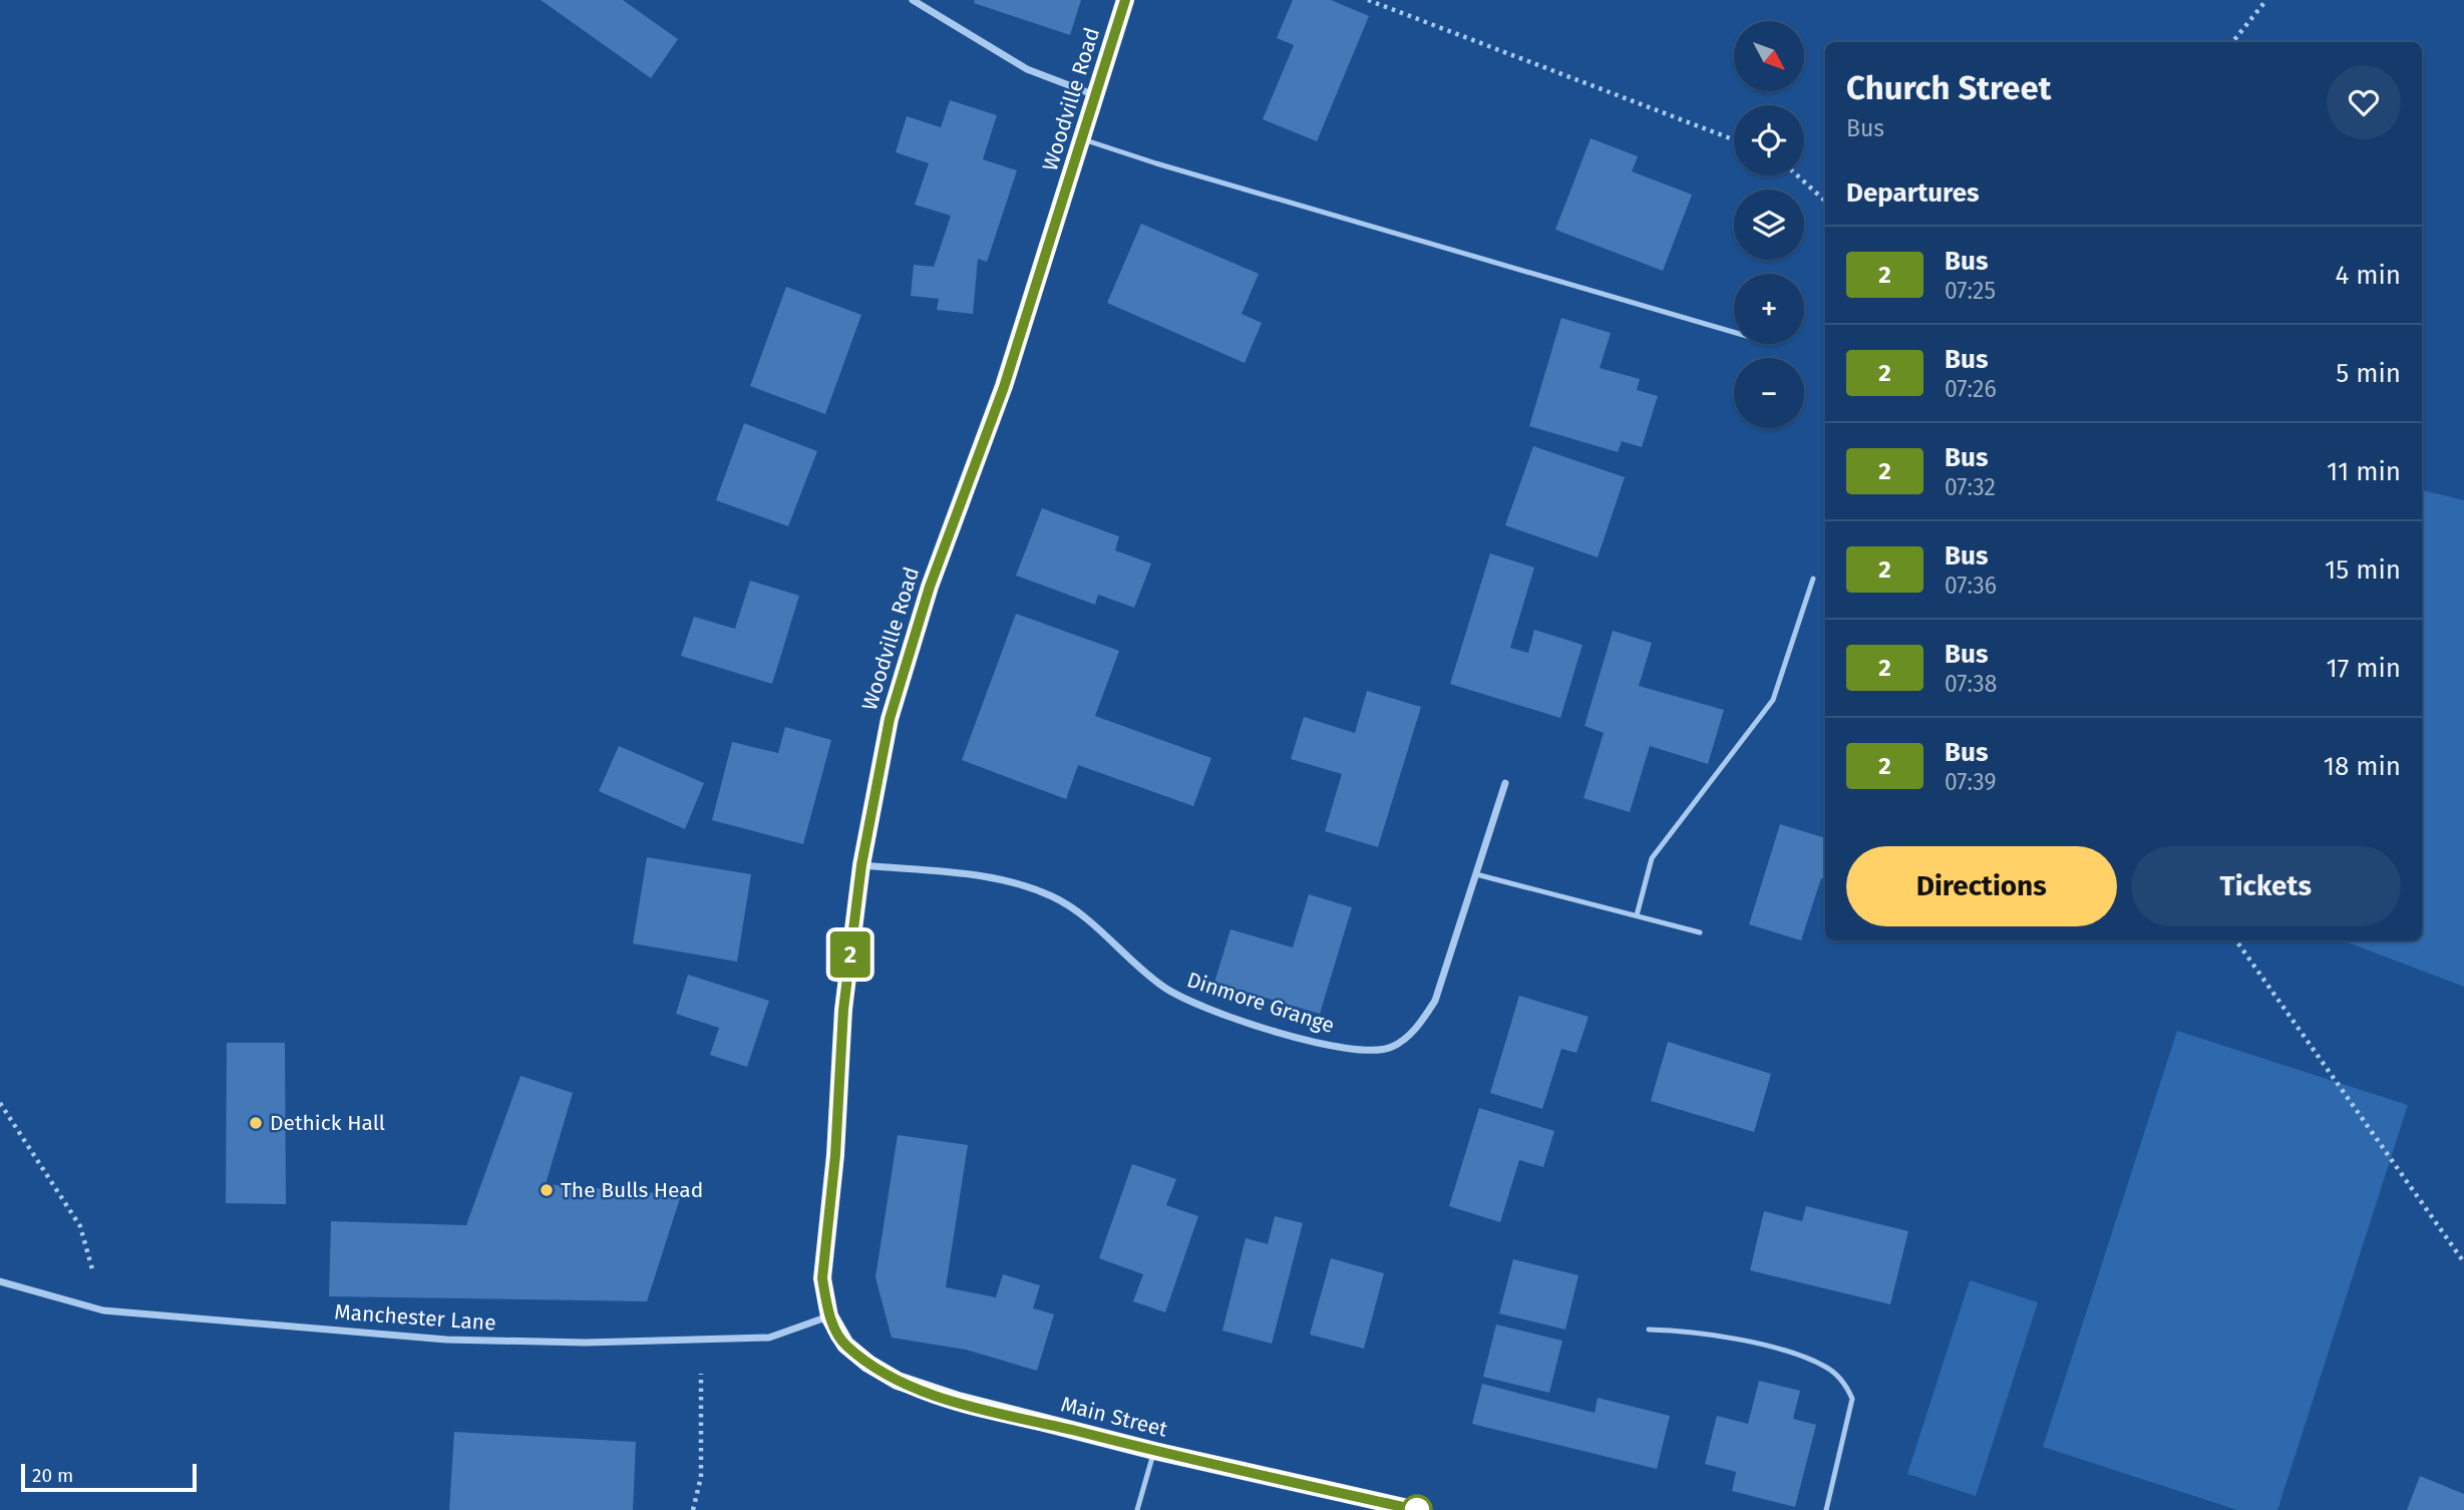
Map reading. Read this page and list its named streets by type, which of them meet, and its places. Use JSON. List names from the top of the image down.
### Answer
{
  "streets": {
    "main road": ["Woodville Road", "Main Street"],
    "street": ["Dinmore Grange", "Manchester Lane"]
  },
  "crossings": [
    ["Woodville Road", "Dinmore Grange"],
    ["Woodville Road", "Manchester Lane"],
    ["Woodville Road", "Main Street"],
    ["Manchester Lane", "Main Street"]
  ],
  "places": ["Dethick Hall", "The Bulls Head"],
  "lines": ["bus line 2"],
  "scale_bar": "20 m",
  "north": "bottom right",
  "page": {
    "on_map": "2",
    "map_buttons": ["+", "−"],
    "heading": [
      ["Church Street", "Bus"],
      "Departures"
    ],
    "list": [
      {
        "mark": "2",
        "name": "Bus",
        "note": "07:25",
        "value": "4 min"
      },
      {
        "mark": "2",
        "name": "Bus",
        "note": "07:26",
        "value": "5 min"
      },
      {
        "mark": "2",
        "name": "Bus",
        "note": "07:32",
        "value": "11 min"
      },
      {
        "mark": "2",
        "name": "Bus",
        "note": "07:36",
        "value": "15 min"
      },
      {
        "mark": "2",
        "name": "Bus",
        "note": "07:38",
        "value": "17 min"
      },
      {
        "mark": "2",
        "name": "Bus",
        "note": "07:39",
        "value": "18 min"
      }
    ],
    "buttons": ["Directions", "Tickets"],
    "scale": "20 m"
  }
}
